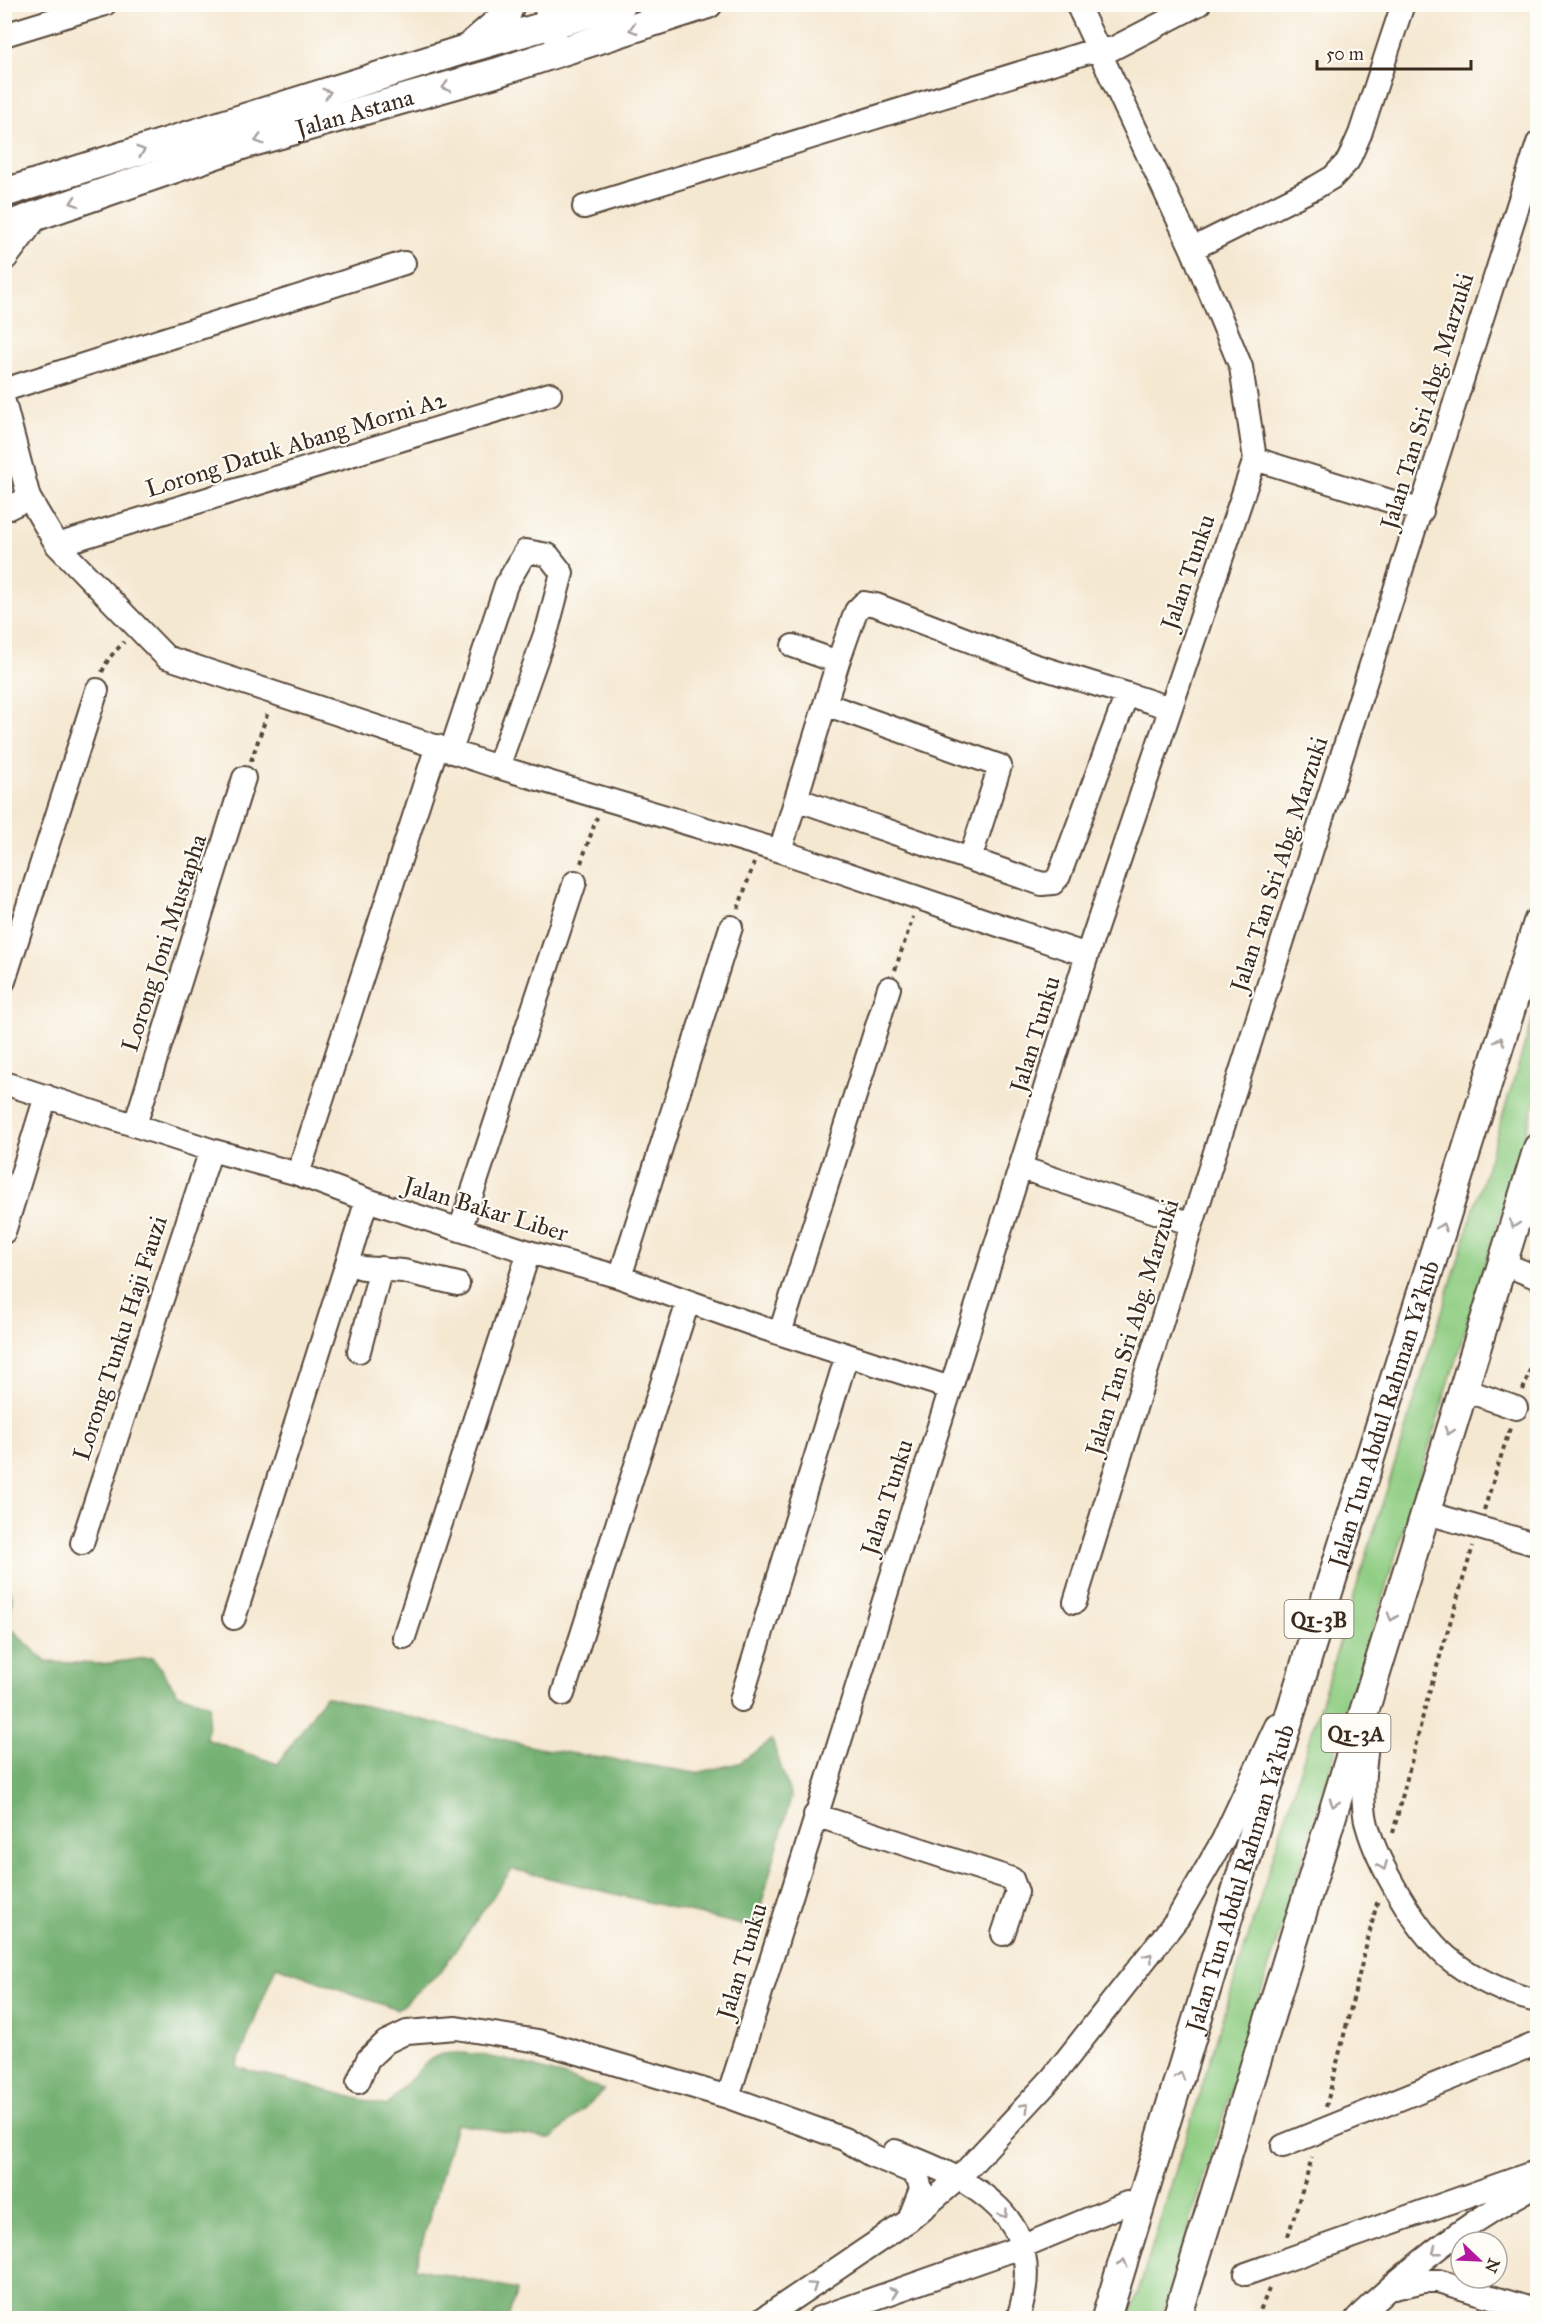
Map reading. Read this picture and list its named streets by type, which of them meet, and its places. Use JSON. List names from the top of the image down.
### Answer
{
  "streets": {
    "main road": [
      "Jalan Astana",
      "Jalan Tun Abdul Rahman Ya'kub",
      "Q1-3B",
      "Q1-3A"
    ],
    "street": [
      "Jalan Tan Sri Abg. Marzuki",
      "Lorong Datuk Abang Morni A2",
      "Jalan Tunku",
      "Lorong Joni Mustapha",
      "Jalan Bakar Liber",
      "Lorong Tunku Haji Fauzi"
    ]
  },
  "crossings": [
    ["Jalan Tunku", "Jalan Bakar Liber"],
    ["Lorong Joni Mustapha", "Jalan Bakar Liber"],
    ["Jalan Bakar Liber", "Lorong Tunku Haji Fauzi"]
  ],
  "scale_bar": "50 m",
  "north": "bottom right"
}
